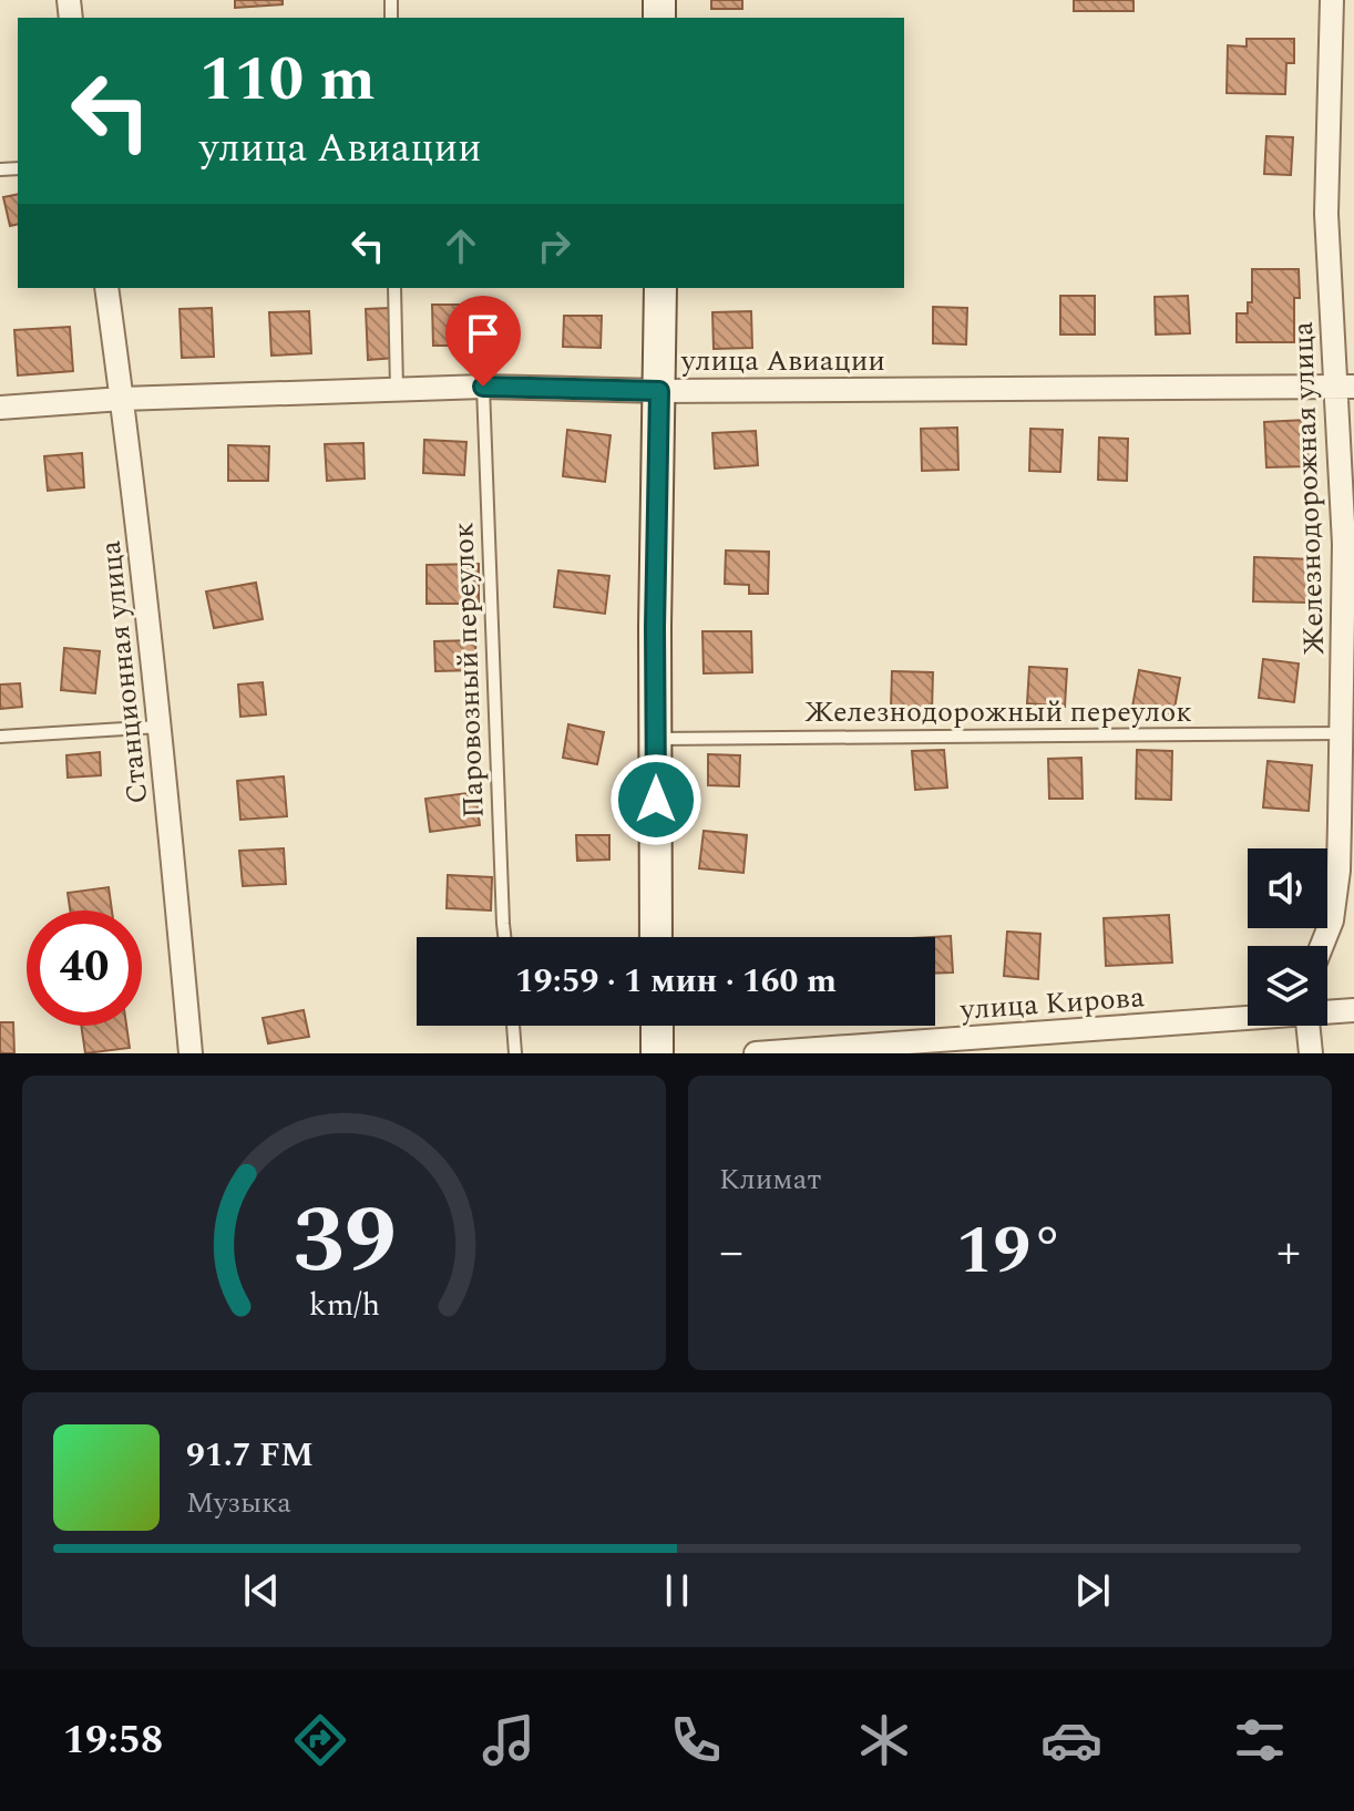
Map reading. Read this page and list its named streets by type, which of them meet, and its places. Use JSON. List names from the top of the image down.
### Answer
{
  "streets": {
    "street": [
      "улица Авиации",
      "Железнодорожная улица",
      "Станционная улица",
      "улица Кирова"
    ],
    "lane": ["Паровозный переулок", "Железнодорожный переулок"]
  },
  "crossings": [
    ["улица Авиации", "Железнодорожная улица"],
    ["улица Авиации", "Паровозный переулок"],
    ["улица Авиации", "Станционная улица"],
    ["Железнодорожная улица", "Железнодорожный переулок"]
  ],
  "page": {
    "turn": ["110 m", "улица Авиации"],
    "limit": "40",
    "trip": "19:59 · 1 мин · 160 m",
    "tile": "Климат",
    "heat": ["−", "19°", "+"],
    "song": ["91.7 FM", "Музыка"],
    "tabs": "19:58",
    "gauge": ["39", "km/h"]
  }
}
